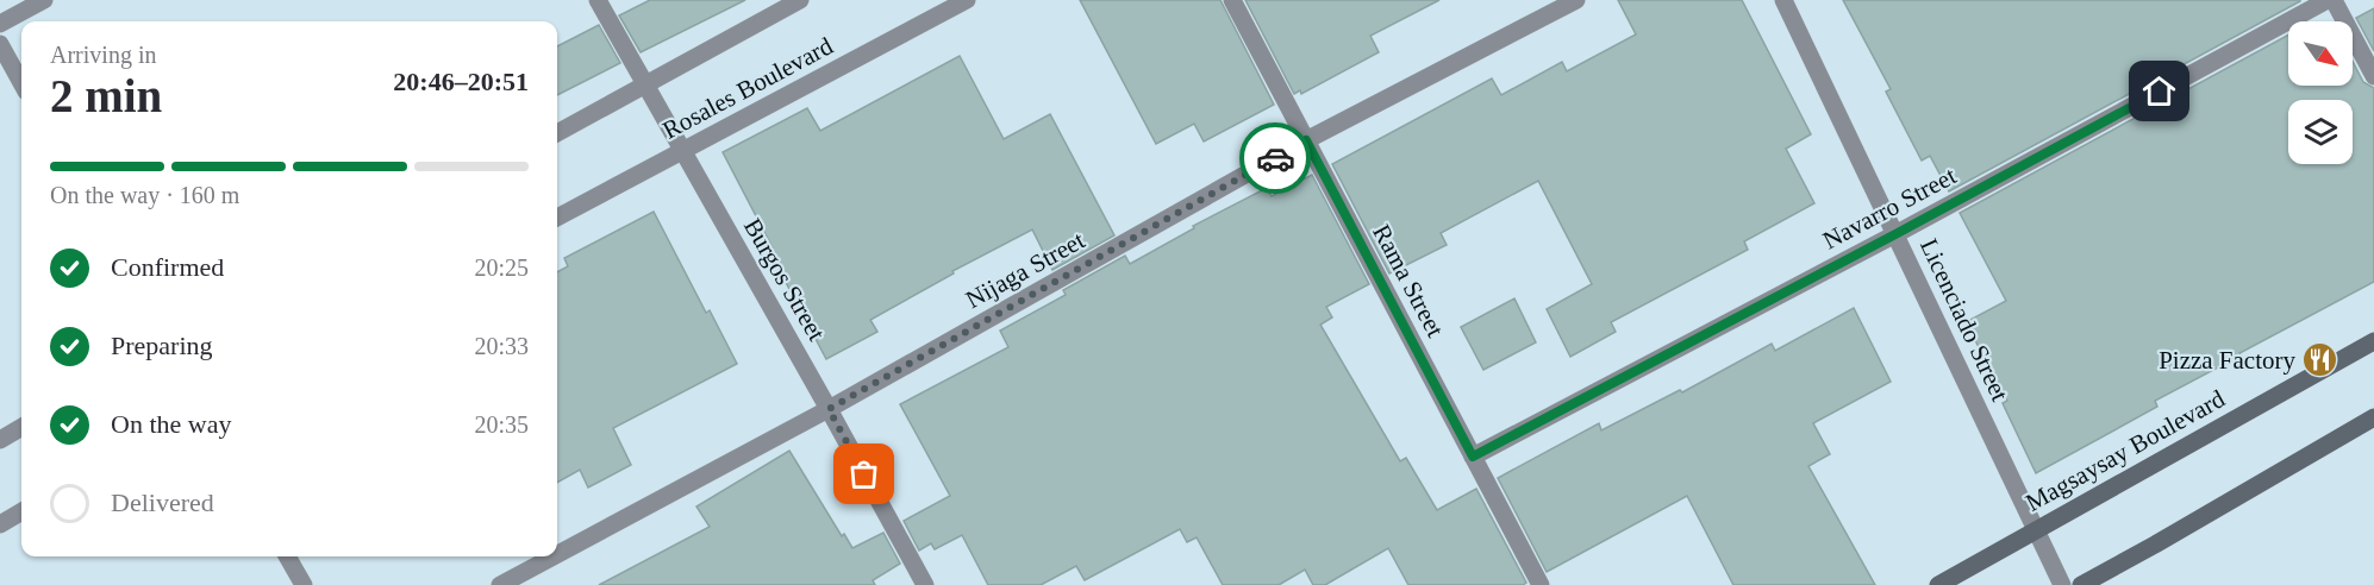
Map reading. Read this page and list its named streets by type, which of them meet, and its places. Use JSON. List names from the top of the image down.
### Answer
{
  "streets": {
    "street": [
      "Rosales Boulevard",
      "Navarro Street",
      "Nijaga Street",
      "Burgos Street",
      "Rama Street",
      "Licenciado Street",
      "Magsaysay Boulevard"
    ]
  },
  "crossings": [
    ["Rosales Boulevard", "Burgos Street"],
    ["Navarro Street", "Rama Street"],
    ["Navarro Street", "Licenciado Street"],
    ["Nijaga Street", "Burgos Street"],
    ["Nijaga Street", "Rama Street"],
    ["Licenciado Street", "Magsaysay Boulevard"]
  ],
  "places": {
    "restaurant": ["Pizza Factory"]
  },
  "north": "bottom right",
  "page": {
    "heading": ["2 min", "Arriving in", "20:46–20:51"],
    "bar": "On the way · 160 m",
    "list": [
      ["Confirmed", "20:25"],
      ["Preparing", "20:33"],
      ["On the way", "20:35"],
      "Delivered"
    ]
  }
}
